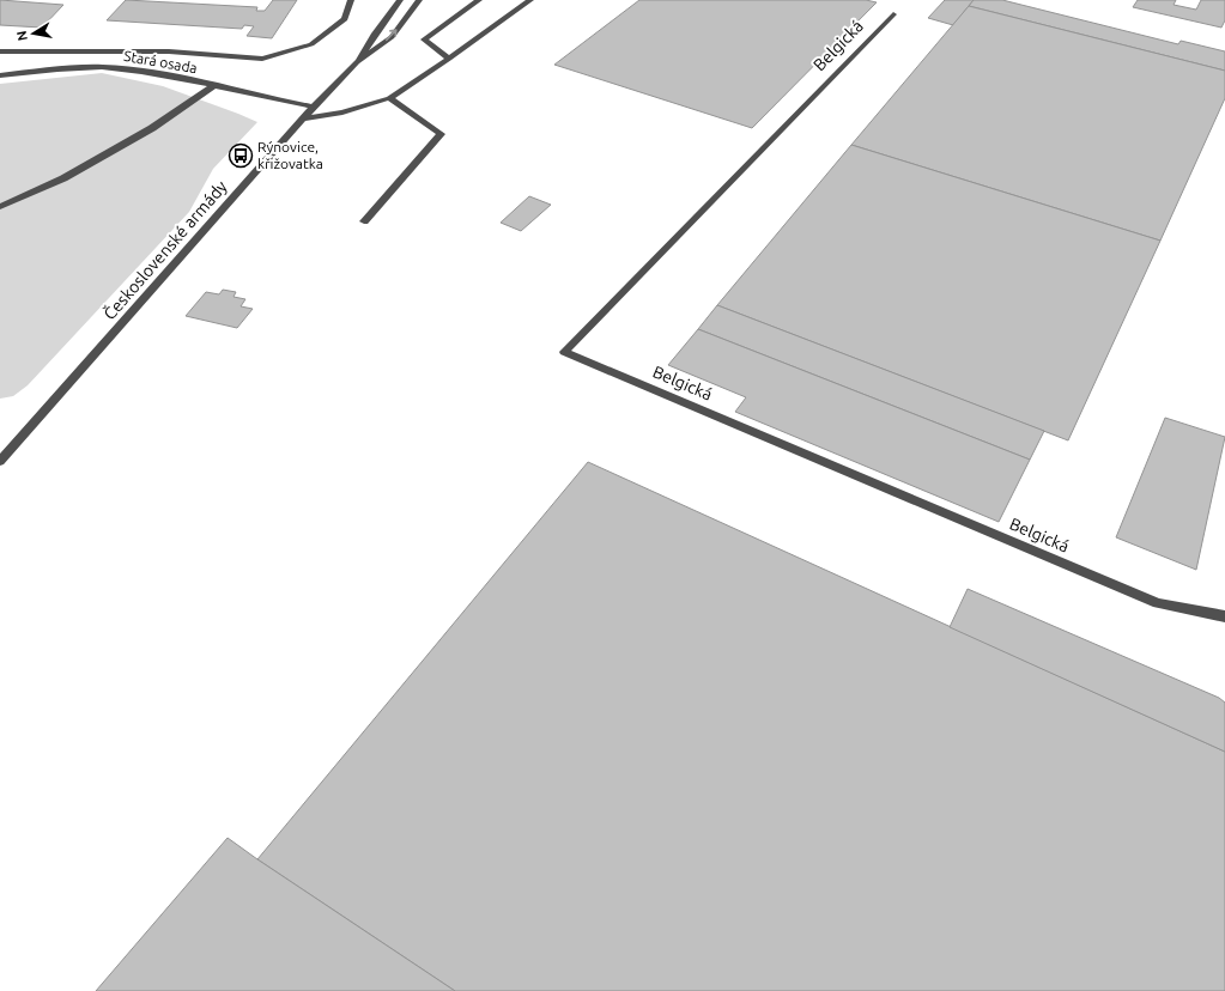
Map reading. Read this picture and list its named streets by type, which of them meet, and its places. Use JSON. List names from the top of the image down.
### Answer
{
  "streets": {
    "street": ["Belgická", "Stará osada", "Československé armády"]
  },
  "crossings": [
    ["Stará osada", "Československé armády"]
  ],
  "places": {
    "bus stop": ["Rýnovice, křižovatka"]
  },
  "north": "left"
}
